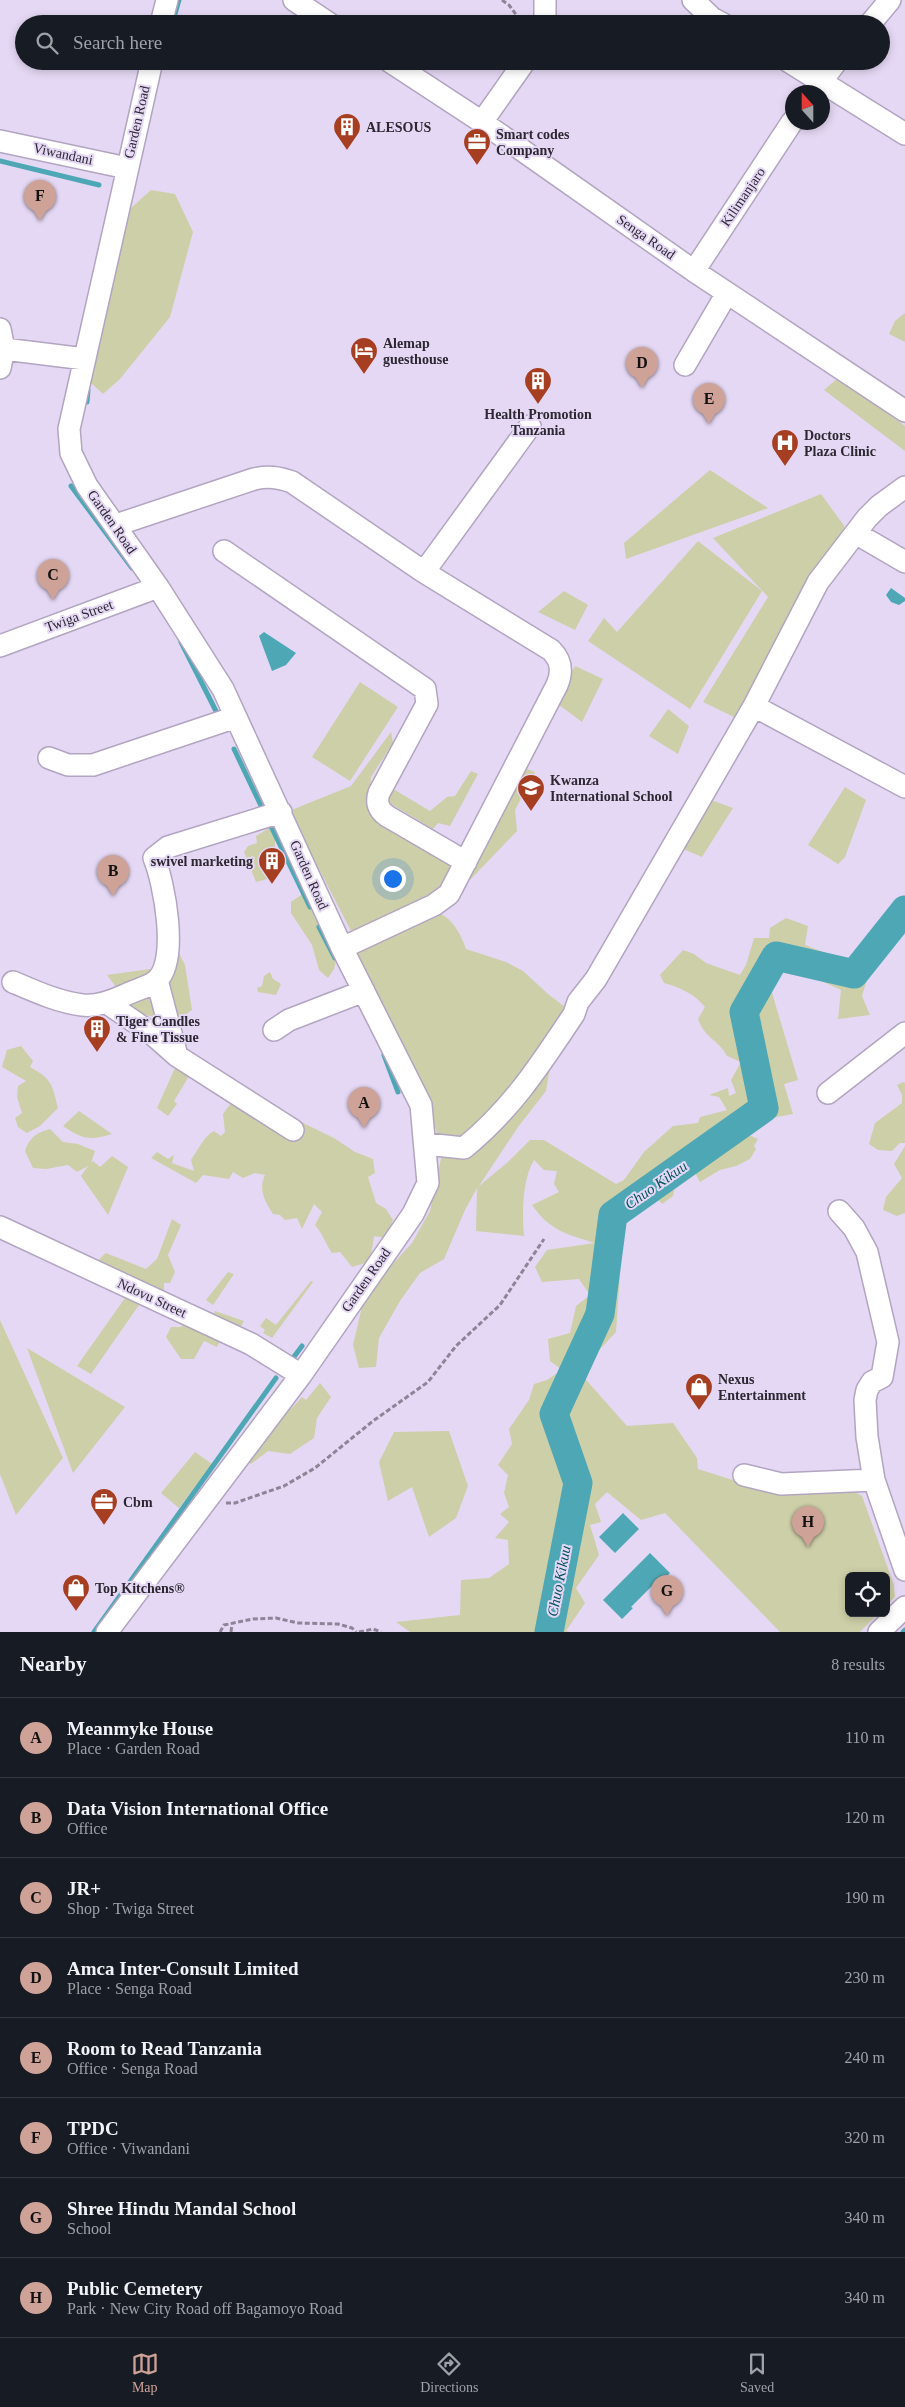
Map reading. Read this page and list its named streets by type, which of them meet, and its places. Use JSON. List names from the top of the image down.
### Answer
{
  "streets": {
    "street": [
      "Garden Road",
      "Viwandani",
      "Kilimanjaro",
      "Senga Road",
      "Twiga Street",
      "Ndovu Street"
    ]
  },
  "crossings": [
    ["Garden Road", "Viwandani"],
    ["Garden Road", "Twiga Street"],
    ["Garden Road", "Ndovu Street"],
    ["Kilimanjaro", "Senga Road"]
  ],
  "water": ["Chuo Kikuu"],
  "places": {
    "building": [
      "ALESOUS",
      "Health Promotion Tanzania",
      "swivel marketing",
      "Tiger Candles & Fine Tissue"
    ],
    "office": ["Smart codes Company", "Cbm"],
    "hotel": ["Alemap guesthouse"],
    "hospital": ["Doctors Plaza Clinic"],
    "school or university": ["Kwanza International School"],
    "shop": ["Nexus Entertainment", "Top Kitchens®"]
  },
  "north": "top",
  "page": {
    "search": "Search here",
    "pins": [
      "F",
      "D",
      "E",
      "C",
      "B",
      "A",
      "H",
      "G"
    ],
    "heading": ["Nearby", "8 results"],
    "list": [
      {
        "mark": "A",
        "name": "Meanmyke House",
        "note": "Place · Garden Road",
        "value": "110 m"
      },
      {
        "mark": "B",
        "name": "Data Vision International Office",
        "note": "Office",
        "value": "120 m"
      },
      {
        "mark": "C",
        "name": "JR+",
        "note": "Shop · Twiga Street",
        "value": "190 m"
      },
      {
        "mark": "D",
        "name": "Amca Inter-Consult Limited",
        "note": "Place · Senga Road",
        "value": "230 m"
      },
      {
        "mark": "E",
        "name": "Room to Read Tanzania",
        "note": "Office · Senga Road",
        "value": "240 m"
      },
      {
        "mark": "F",
        "name": "TPDC",
        "note": "Office · Viwandani",
        "value": "320 m"
      },
      {
        "mark": "G",
        "name": "Shree Hindu Mandal School",
        "note": "School",
        "value": "340 m"
      },
      {
        "mark": "H",
        "name": "Public Cemetery",
        "note": "Park · New City Road off Bagamoyo Road",
        "value": "340 m"
      }
    ],
    "nav": ["Map", "Directions", "Saved"]
  }
}
